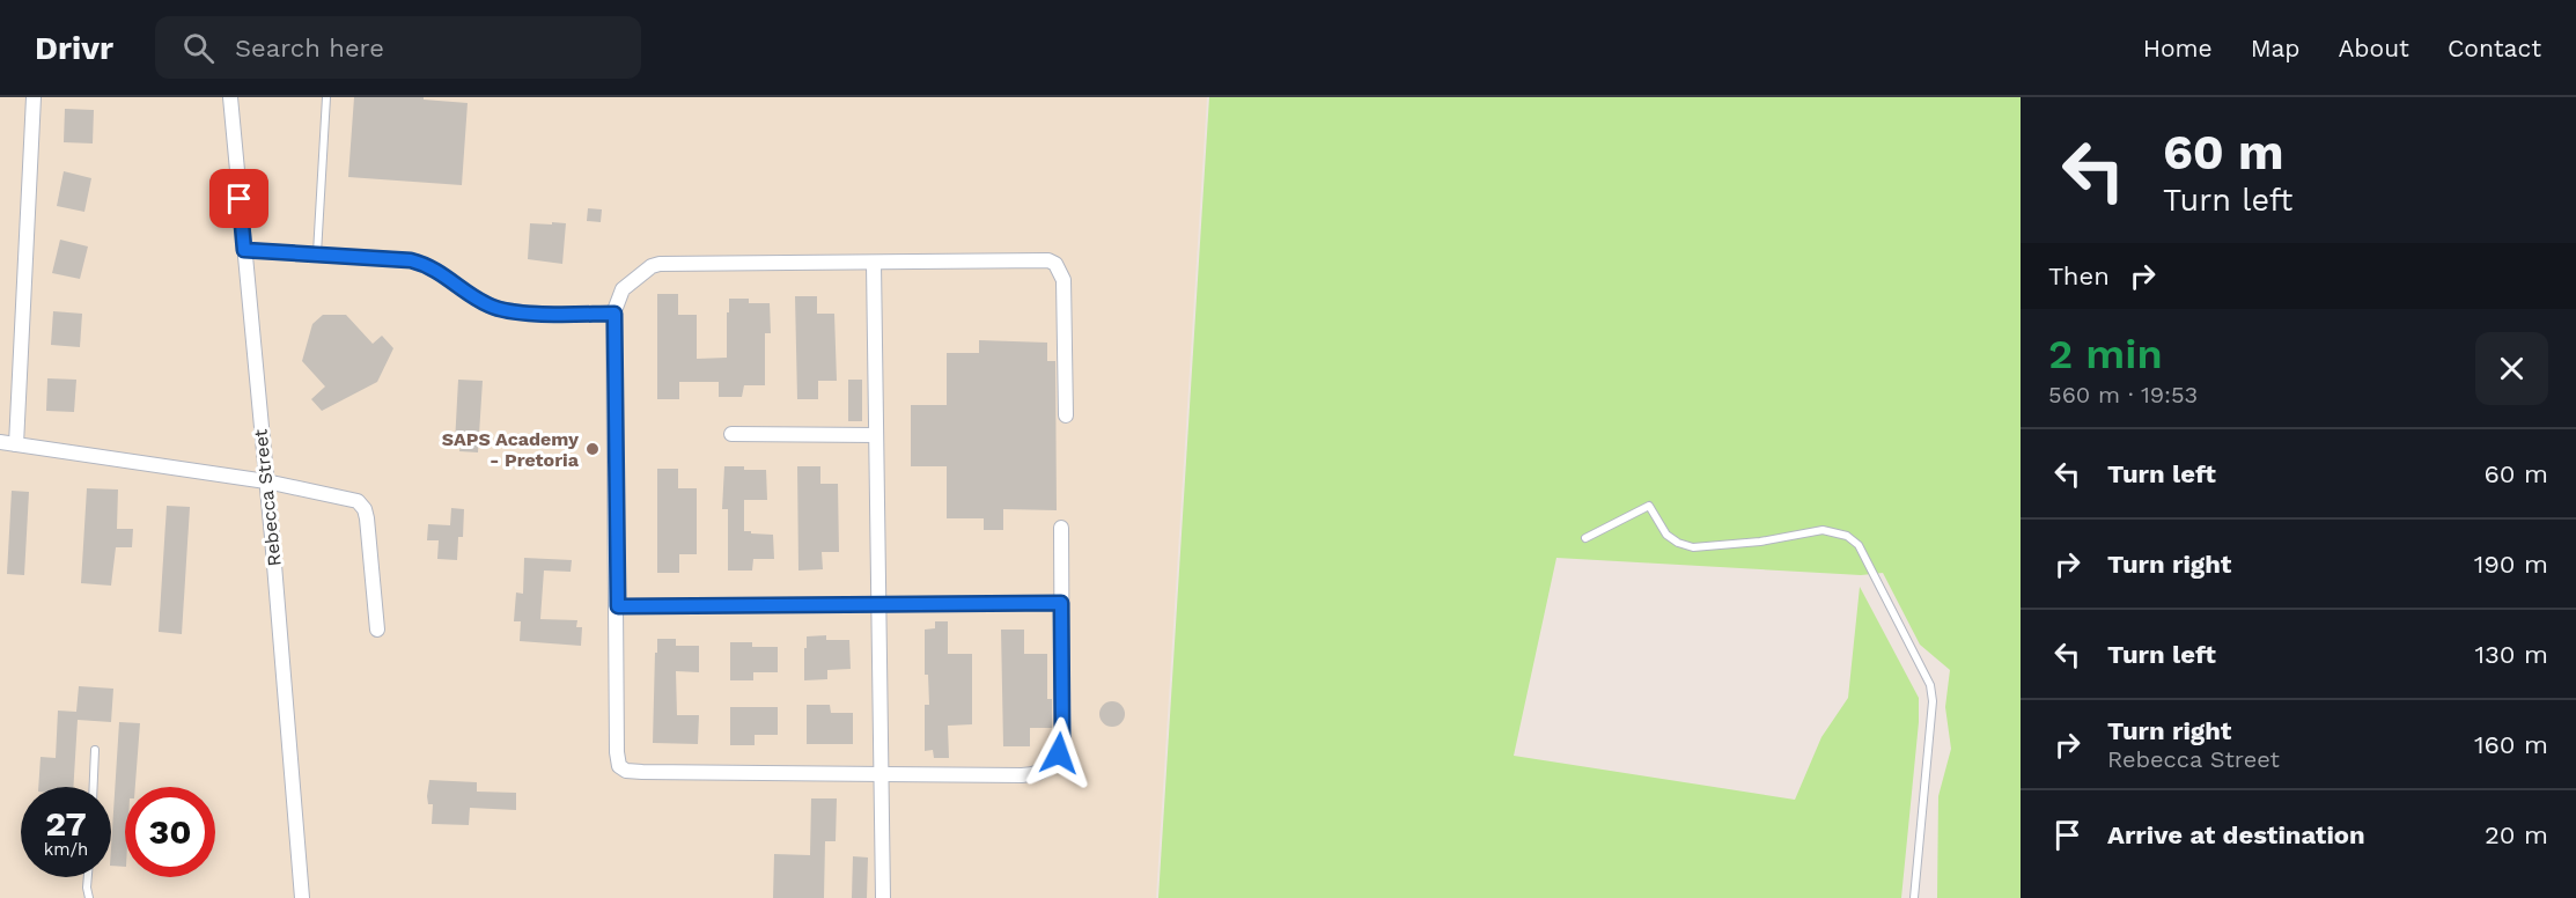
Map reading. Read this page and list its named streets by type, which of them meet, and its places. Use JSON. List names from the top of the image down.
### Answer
{
  "streets": {
    "street": ["Rebecca Street"]
  },
  "places": ["SAPS Academy - Pretoria"],
  "page": {
    "header": "Drivr",
    "search": "Search here",
    "nav": [
      "Home",
      "Map",
      "About",
      "Contact"
    ],
    "turn": ["60 m", "Turn left"],
    "then": "Then",
    "heading": ["2 min", "560 m · 19:53"],
    "list": [
      {
        "name": "Turn left",
        "value": "60 m"
      },
      {
        "name": "Turn right",
        "value": "190 m"
      },
      {
        "name": "Turn left",
        "value": "130 m"
      },
      {
        "name": "Turn right",
        "note": "Rebecca Street",
        "value": "160 m"
      },
      {
        "name": "Arrive at destination",
        "value": "20 m"
      }
    ],
    "speed": "27 km/h",
    "limit": "30"
  }
}
